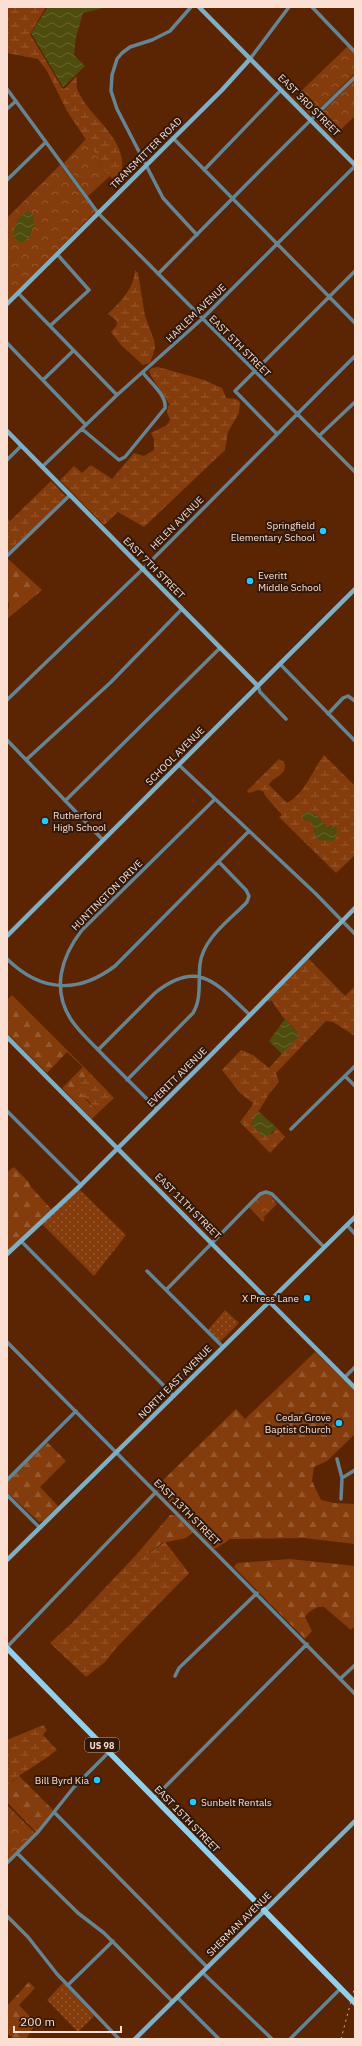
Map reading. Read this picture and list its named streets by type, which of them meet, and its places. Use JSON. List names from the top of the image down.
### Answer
{
  "streets": {
    "main road": ["US 98", "EAST 15TH STREET"],
    "street": [
      "EAST 3RD STREET",
      "TRANSMITTER ROAD",
      "HARLEM AVENUE",
      "EAST 5TH STREET",
      "HELEN AVENUE",
      "EAST 7TH STREET",
      "SCHOOL AVENUE",
      "HUNTINGTON DRIVE",
      "EVERITT AVENUE",
      "EAST 11TH STREET",
      "NORTH EAST AVENUE",
      "EAST 13TH STREET",
      "SHERMAN AVENUE"
    ]
  },
  "crossings": [
    ["EAST 3RD STREET", "TRANSMITTER ROAD"],
    ["EAST 3RD STREET", "HARLEM AVENUE"],
    ["TRANSMITTER ROAD", "EAST 5TH STREET"],
    ["HARLEM AVENUE", "EAST 5TH STREET"],
    ["HARLEM AVENUE", "EAST 7TH STREET"],
    ["EAST 5TH STREET", "HELEN AVENUE"],
    ["HELEN AVENUE", "EAST 7TH STREET"],
    ["EAST 7TH STREET", "SCHOOL AVENUE"],
    ["HUNTINGTON DRIVE", "EVERITT AVENUE"],
    ["EVERITT AVENUE", "EAST 11TH STREET"],
    ["EAST 11TH STREET", "NORTH EAST AVENUE"],
    ["NORTH EAST AVENUE", "EAST 13TH STREET"],
    ["EAST 15TH STREET", "SHERMAN AVENUE"]
  ],
  "places": [
    "Springfield Elementary School",
    "Everitt Middle School",
    "Rutherford High School",
    "X Press Lane",
    "Cedar Grove Baptist Church",
    "Bill Byrd Kia",
    "Sunbelt Rentals"
  ],
  "scale_bar": "200 m"
}
